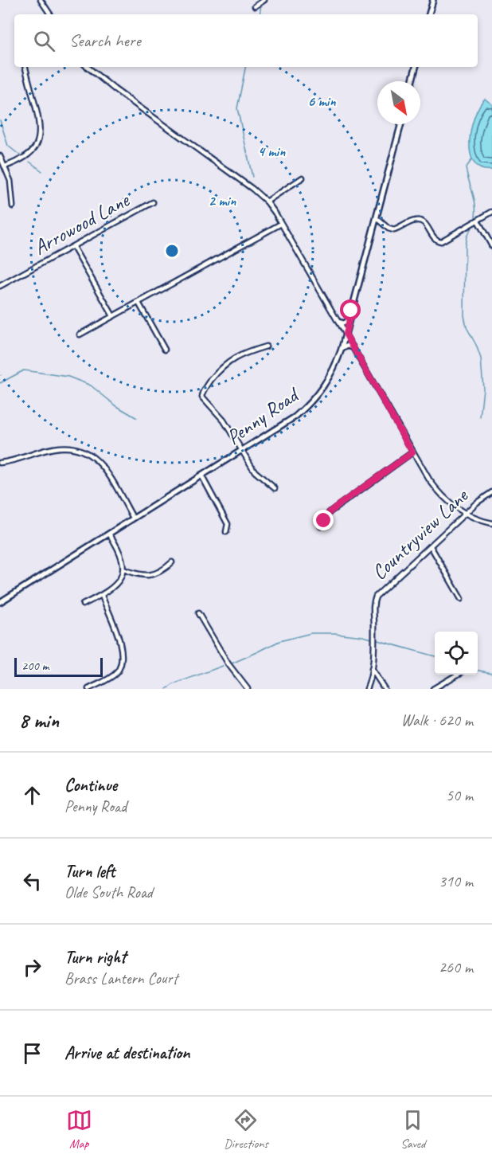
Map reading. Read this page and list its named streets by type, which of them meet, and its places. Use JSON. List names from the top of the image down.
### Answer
{
  "streets": {
    "street": ["Arrowood Lane", "Penny Road", "Countryview Lane"]
  },
  "scale_bar": "200 m",
  "north": "bottom right",
  "page": {
    "search": "Search here",
    "scale": "200 m",
    "heading": ["8 min", "Walk · 620 m"],
    "list": [
      ["Continue", "Penny Road", "50 m"],
      ["Turn left", "Olde South Road", "310 m"],
      ["Turn right", "Brass Lantern Court", "260 m"],
      "Arrive at destination"
    ],
    "nav": ["Map", "Directions", "Saved"]
  },
  "rings": ["6 min", "4 min", "2 min"]
}
